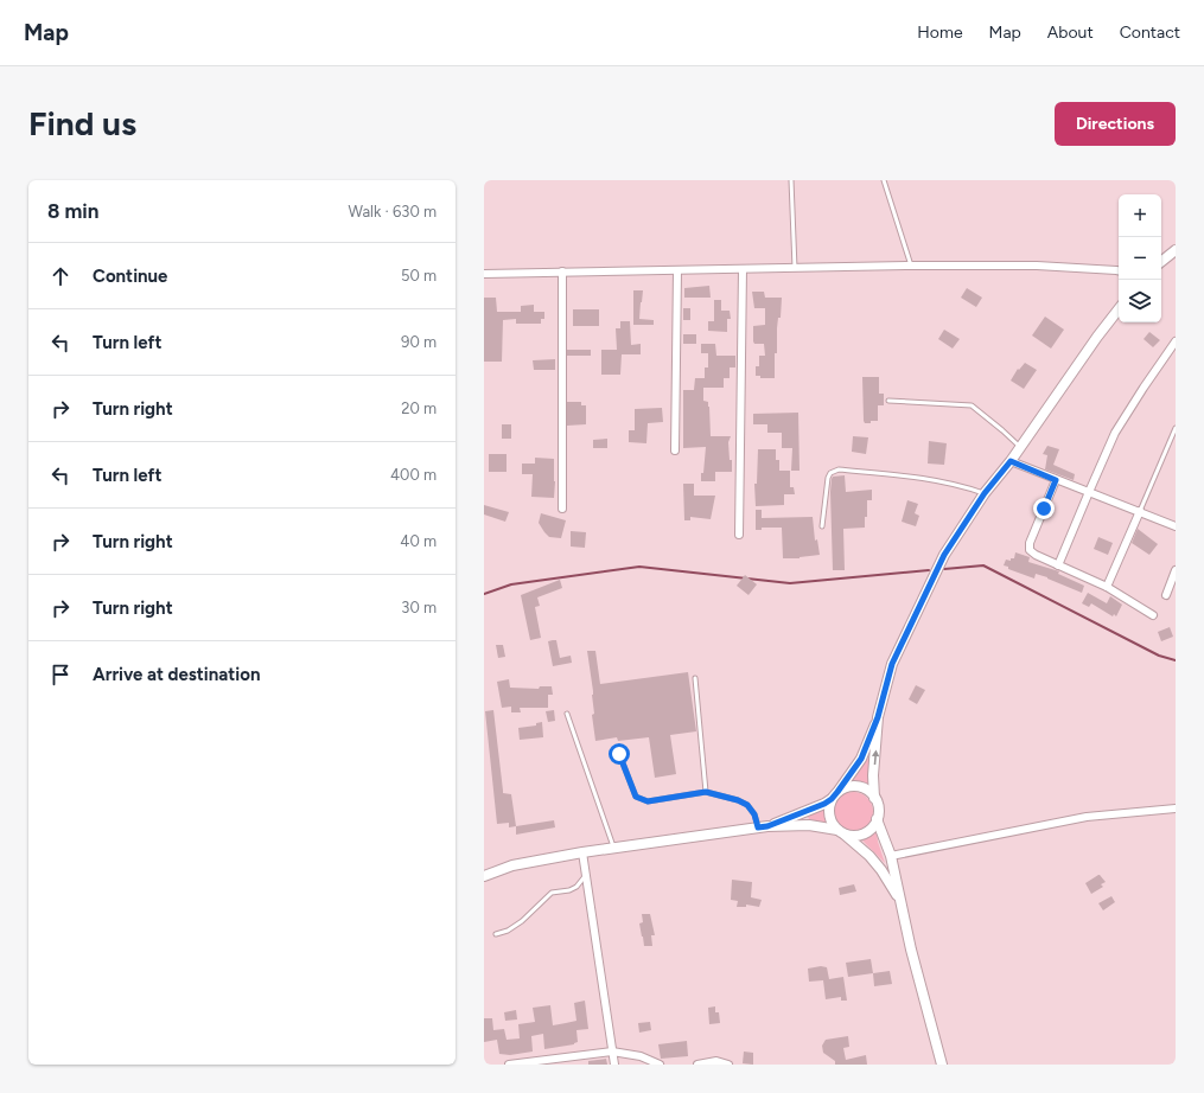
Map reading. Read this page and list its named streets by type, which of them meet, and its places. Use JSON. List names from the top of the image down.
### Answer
{
  "page": {
    "header": "Map",
    "nav": [
      "Home",
      "Map",
      "About",
      "Contact"
    ],
    "buttons": "Directions",
    "title": "Find us",
    "heading": ["8 min", "Walk · 630 m"],
    "map_buttons": ["+", "−"],
    "list": [
      ["Continue", "50 m"],
      ["Turn left", "90 m"],
      ["Turn right", "20 m"],
      ["Turn left", "400 m"],
      ["Turn right", "40 m"],
      ["Turn right", "30 m"],
      "Arrive at destination"
    ]
  }
}
